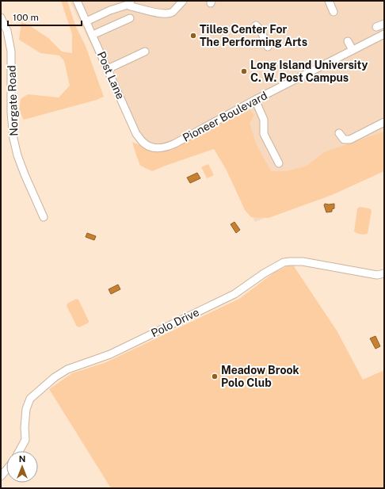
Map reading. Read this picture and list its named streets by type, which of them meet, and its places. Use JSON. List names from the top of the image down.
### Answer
{
  "streets": {
    "street": [
      "Post Lane",
      "Norgate Road",
      "Pioneer Boulevard",
      "Polo Drive"
    ]
  },
  "crossings": [
    ["Post Lane", "Pioneer Boulevard"]
  ],
  "places": ["Tilles Center For The Performing Arts", "Long Island University C. W. Post Campus", "Meadow Brook Polo Club"],
  "scale_bar": "100 m",
  "north": "top"
}
